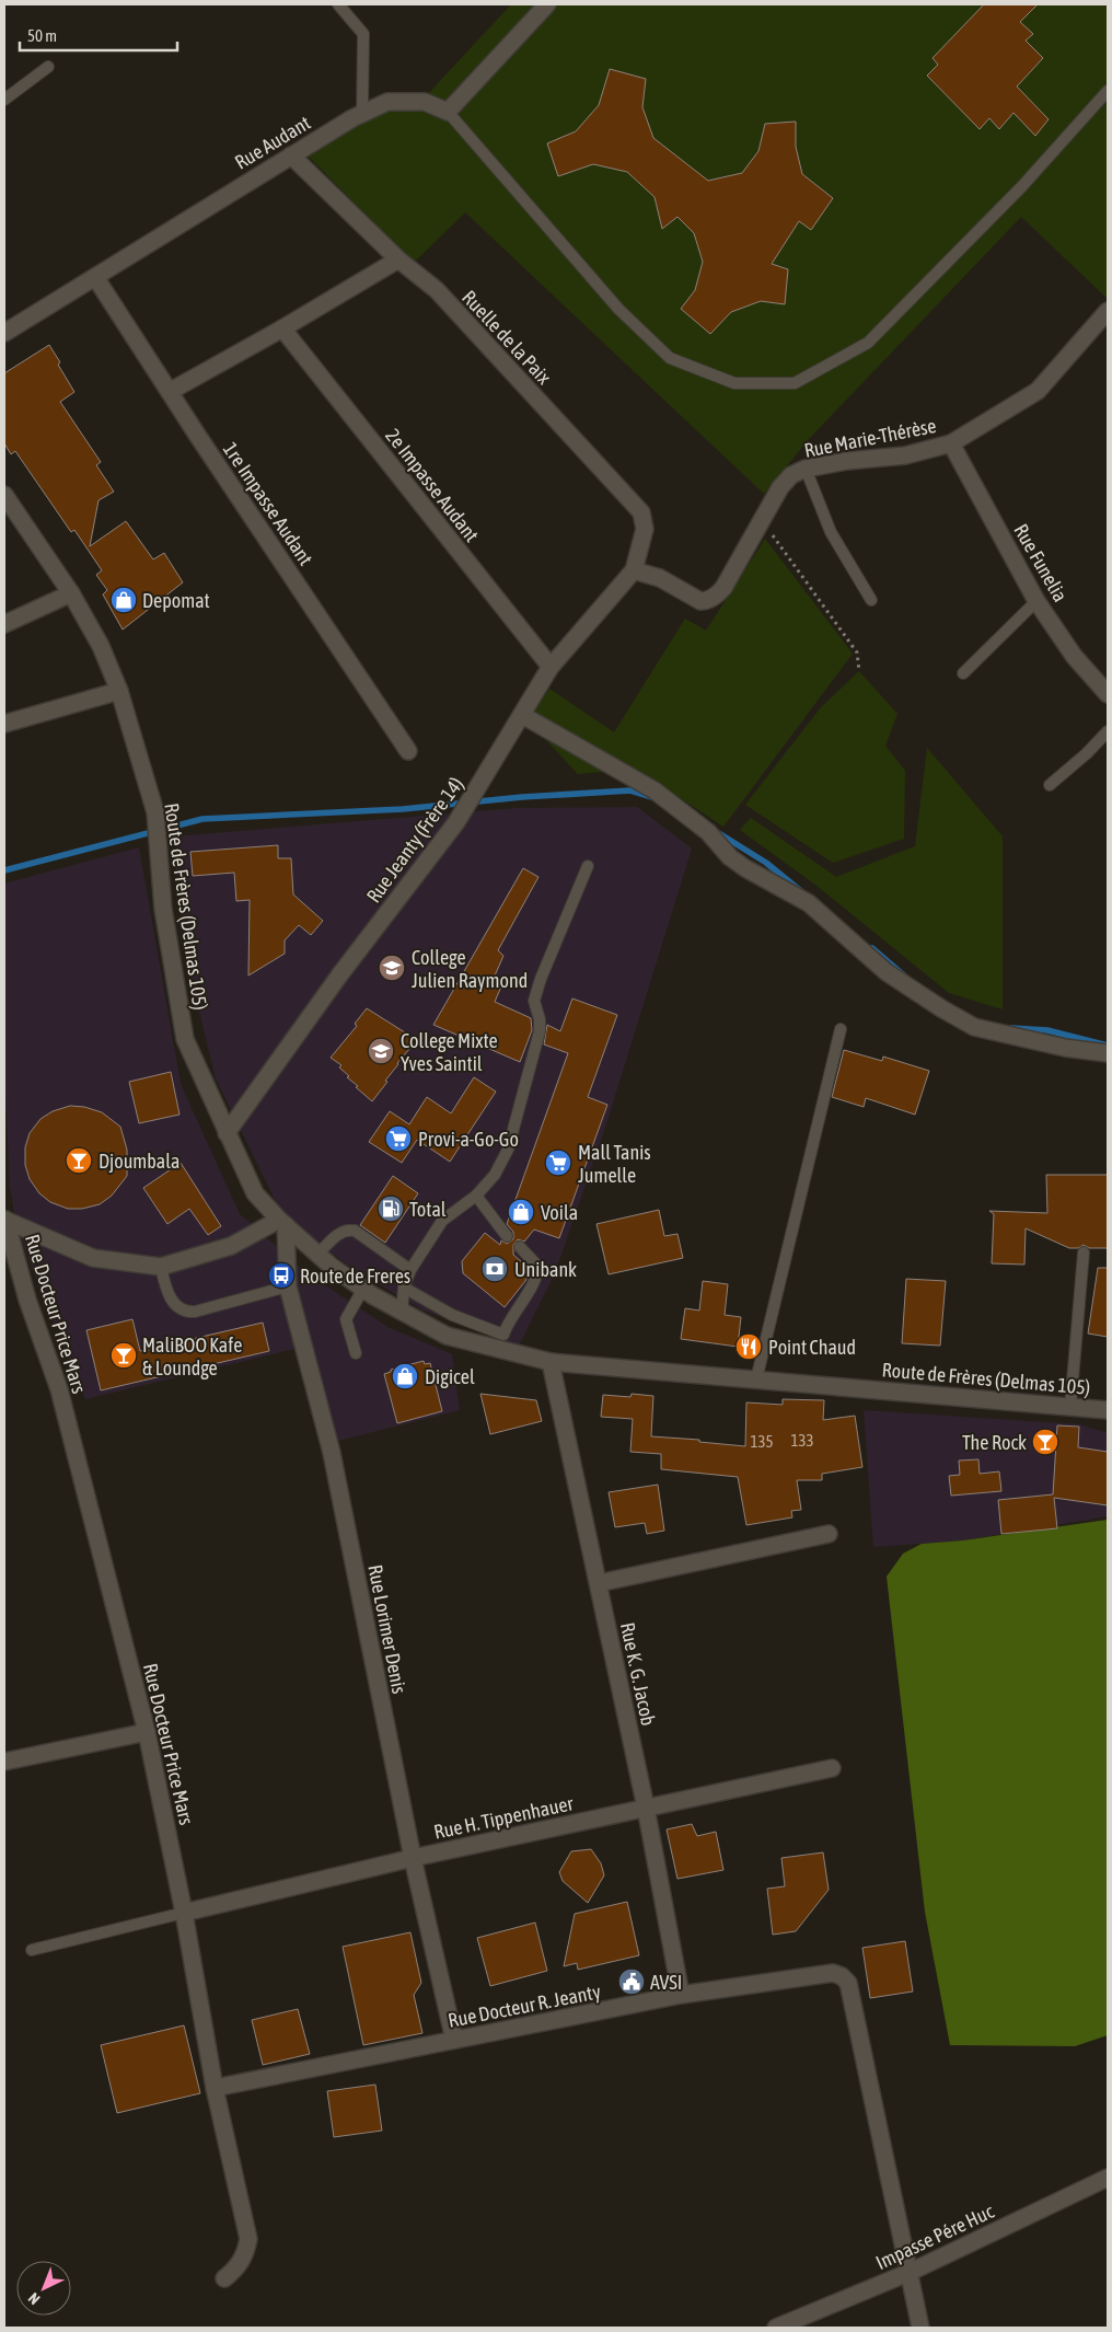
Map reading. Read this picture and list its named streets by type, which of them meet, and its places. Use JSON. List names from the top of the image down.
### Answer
{
  "streets": {
    "street": [
      "Rue Audant",
      "Ruelle de la Paix",
      "Rue Marie-Thérèse",
      "2e Impasse Audant",
      "1re Impasse Audant",
      "Rue Funelia",
      "Rue Jeanty (Frère 14)",
      "Route de Frères (Delmas 105)",
      "Rue Docteur Price Mars",
      "Rue Lorimer Denis",
      "Rue K. G. Jacob",
      "Rue H. Tippenhauer",
      "Rue Docteur R. Jeanty",
      "Impasse Pére Huc"
    ]
  },
  "crossings": [
    ["Rue Audant", "Ruelle de la Paix"],
    ["Rue Audant", "1re Impasse Audant"],
    ["Ruelle de la Paix", "Rue Marie-Thérèse"],
    ["Ruelle de la Paix", "Rue Jeanty (Frère 14)"],
    ["Rue Marie-Thérèse", "Rue Funelia"],
    ["Rue Marie-Thérèse", "Rue Jeanty (Frère 14)"],
    ["2e Impasse Audant", "Rue Jeanty (Frère 14)"],
    ["Rue Jeanty (Frère 14)", "Route de Frères (Delmas 105)"],
    ["Route de Frères (Delmas 105)", "Rue Lorimer Denis"],
    ["Route de Frères (Delmas 105)", "Rue K. G. Jacob"],
    ["Rue Docteur Price Mars", "Rue H. Tippenhauer"],
    ["Rue Docteur Price Mars", "Rue Docteur R. Jeanty"],
    ["Rue Lorimer Denis", "Rue H. Tippenhauer"],
    ["Rue Lorimer Denis", "Rue Docteur R. Jeanty"],
    ["Rue K. G. Jacob", "Rue H. Tippenhauer"],
    ["Rue K. G. Jacob", "Rue Docteur R. Jeanty"],
    ["Rue Docteur R. Jeanty", "Impasse Pére Huc"]
  ],
  "places": {
    "shop": ["Depomat", "Voila", "Digicel"],
    "school or university": ["College Julien Raymond", "College Mixte Yves Saintil"],
    "supermarket": ["Provi-a-Go-Go", "Mall Tanis Jumelle"],
    "bar": ["Djoumbala", "MaliBOO Kafe & Loundge", "The Rock"],
    "fuel station": ["Total"],
    "bank": ["Unibank"],
    "bus stop": ["Route de Freres"],
    "restaurant": ["Point Chaud"],
    "public building": ["AVSI"]
  },
  "house_numbers": ["133", "135"],
  "scale_bar": "50 m",
  "north": "bottom left"
}
